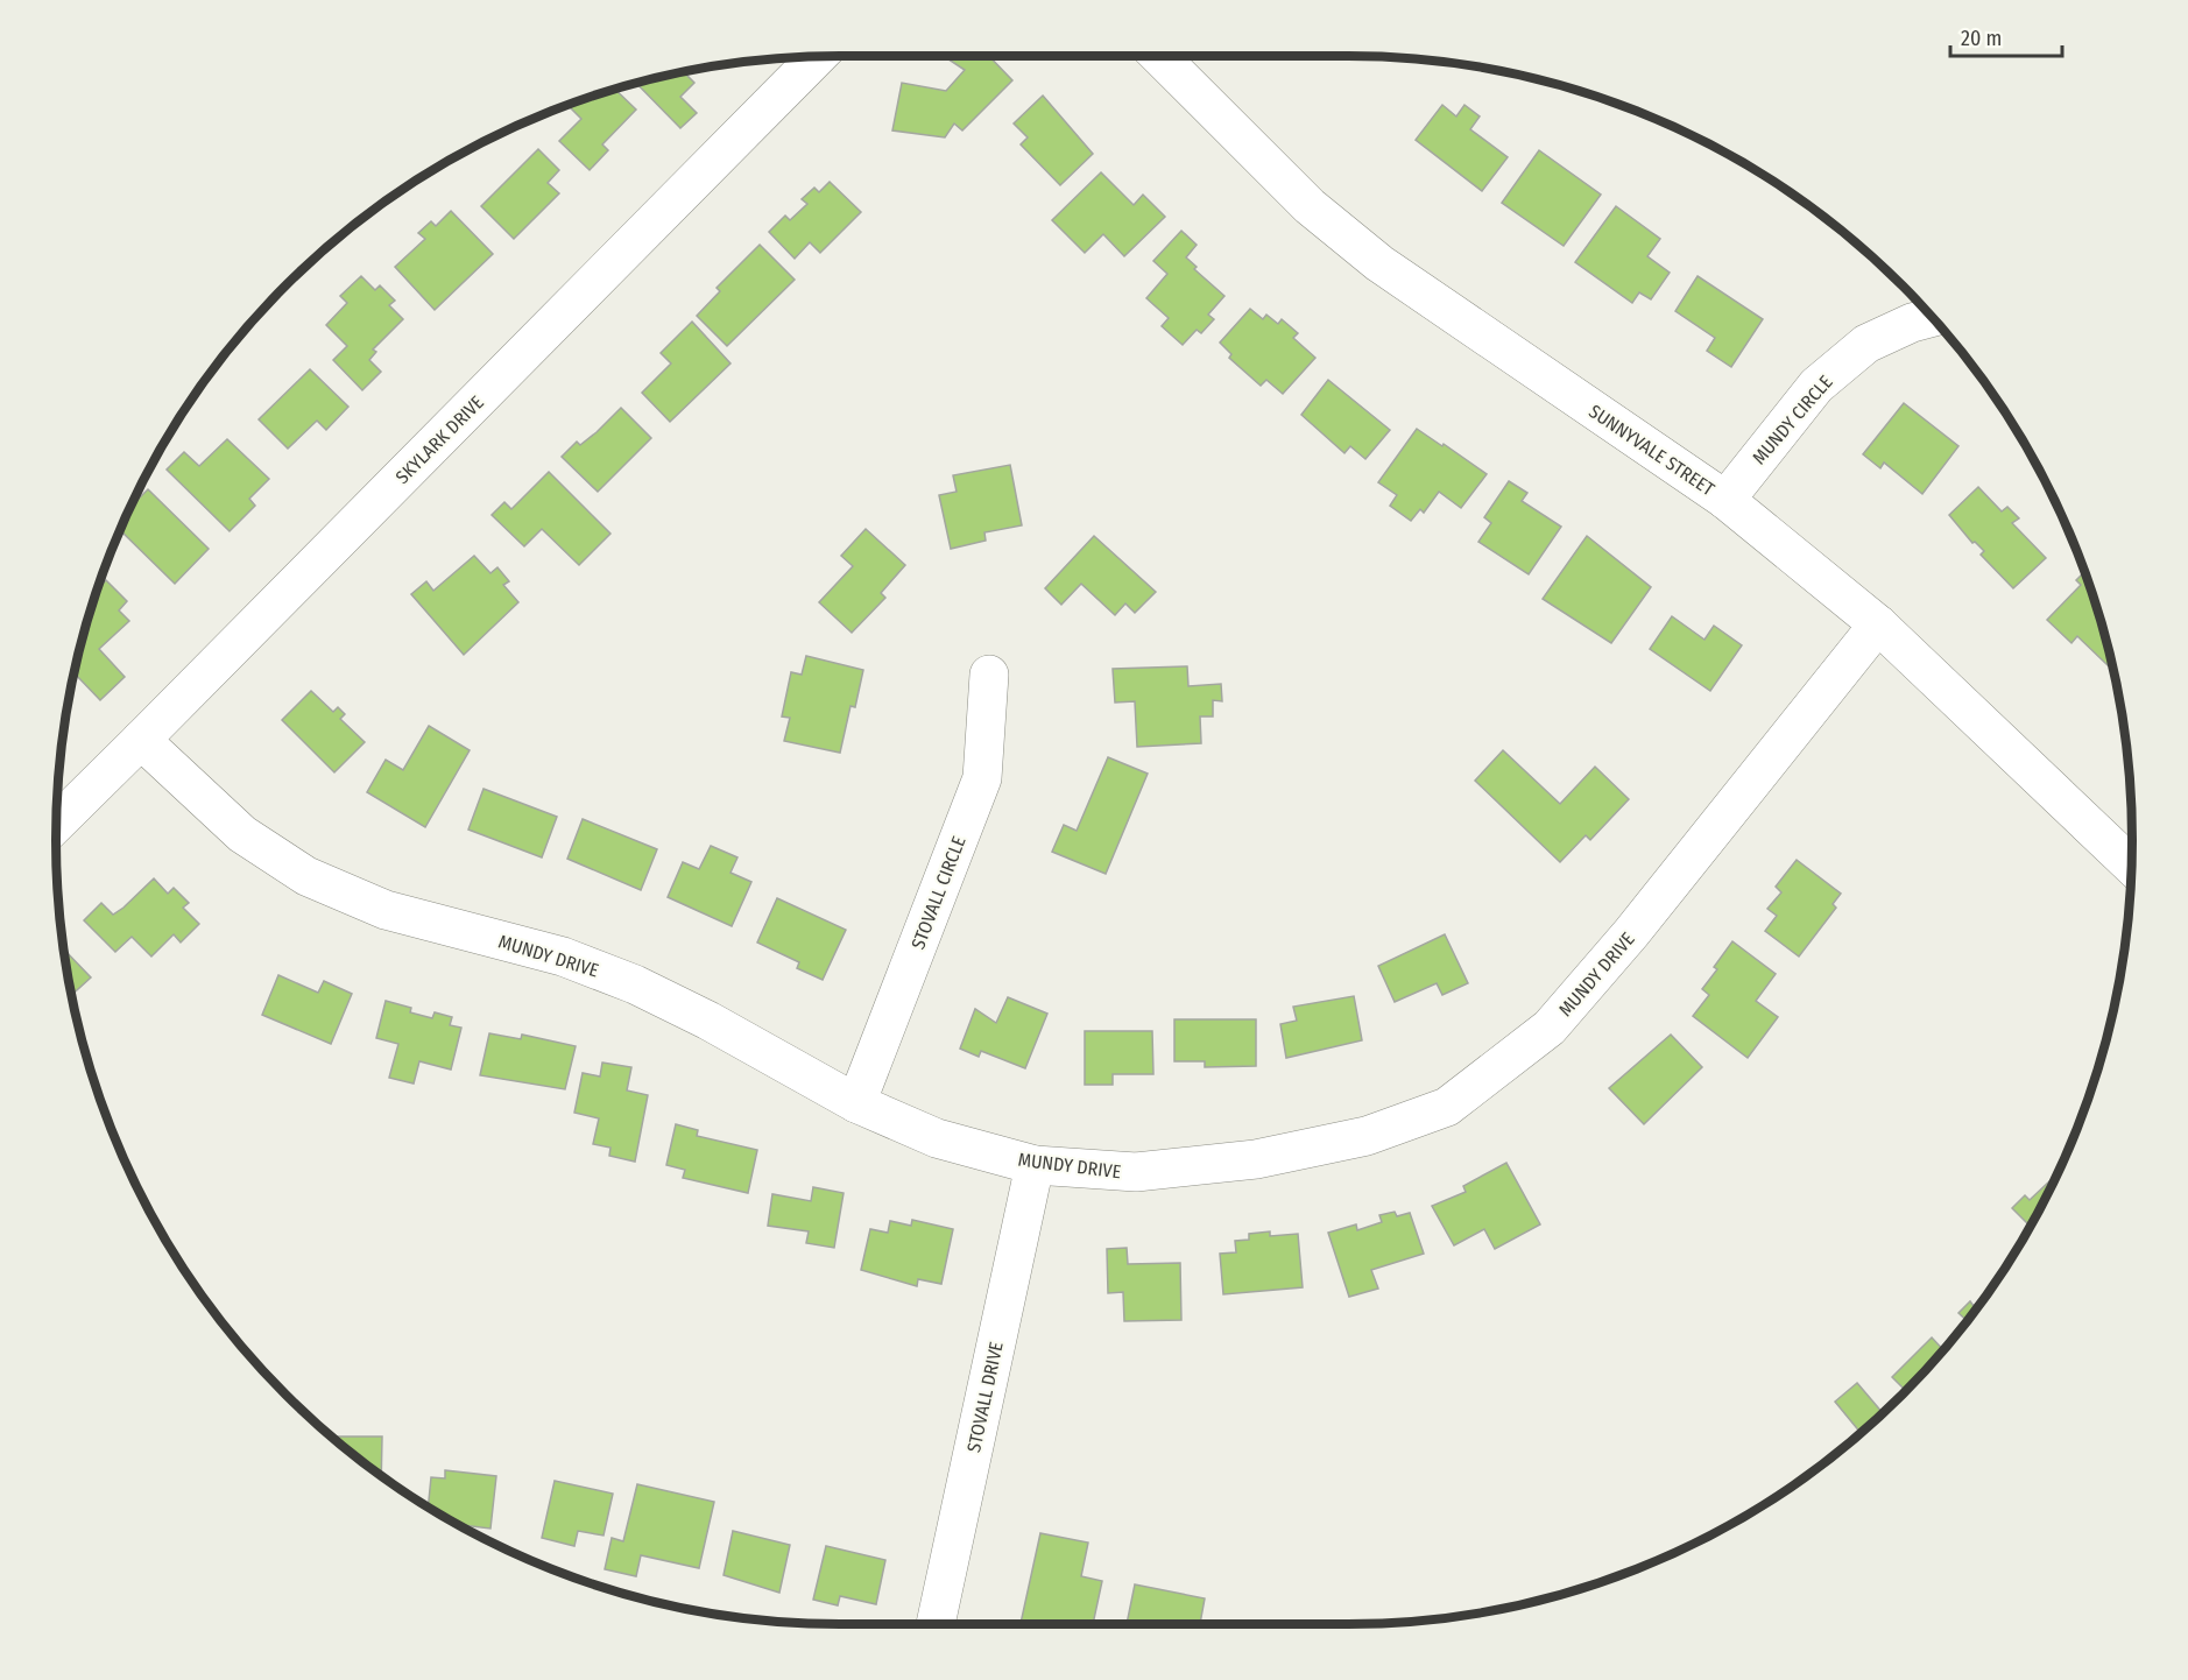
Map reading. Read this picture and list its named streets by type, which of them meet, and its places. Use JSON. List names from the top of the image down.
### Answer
{
  "streets": {
    "street": [
      "MUNDY CIRCLE",
      "SKYLARK DRIVE",
      "SUNNYVALE STREET",
      "STOVALL CIRCLE",
      "MUNDY DRIVE",
      "STOVALL DRIVE"
    ]
  },
  "crossings": [
    ["MUNDY CIRCLE", "SUNNYVALE STREET"],
    ["SKYLARK DRIVE", "MUNDY DRIVE"],
    ["SUNNYVALE STREET", "MUNDY DRIVE"],
    ["STOVALL CIRCLE", "MUNDY DRIVE"],
    ["MUNDY DRIVE", "STOVALL DRIVE"]
  ],
  "scale_bar": "20 m"
}
